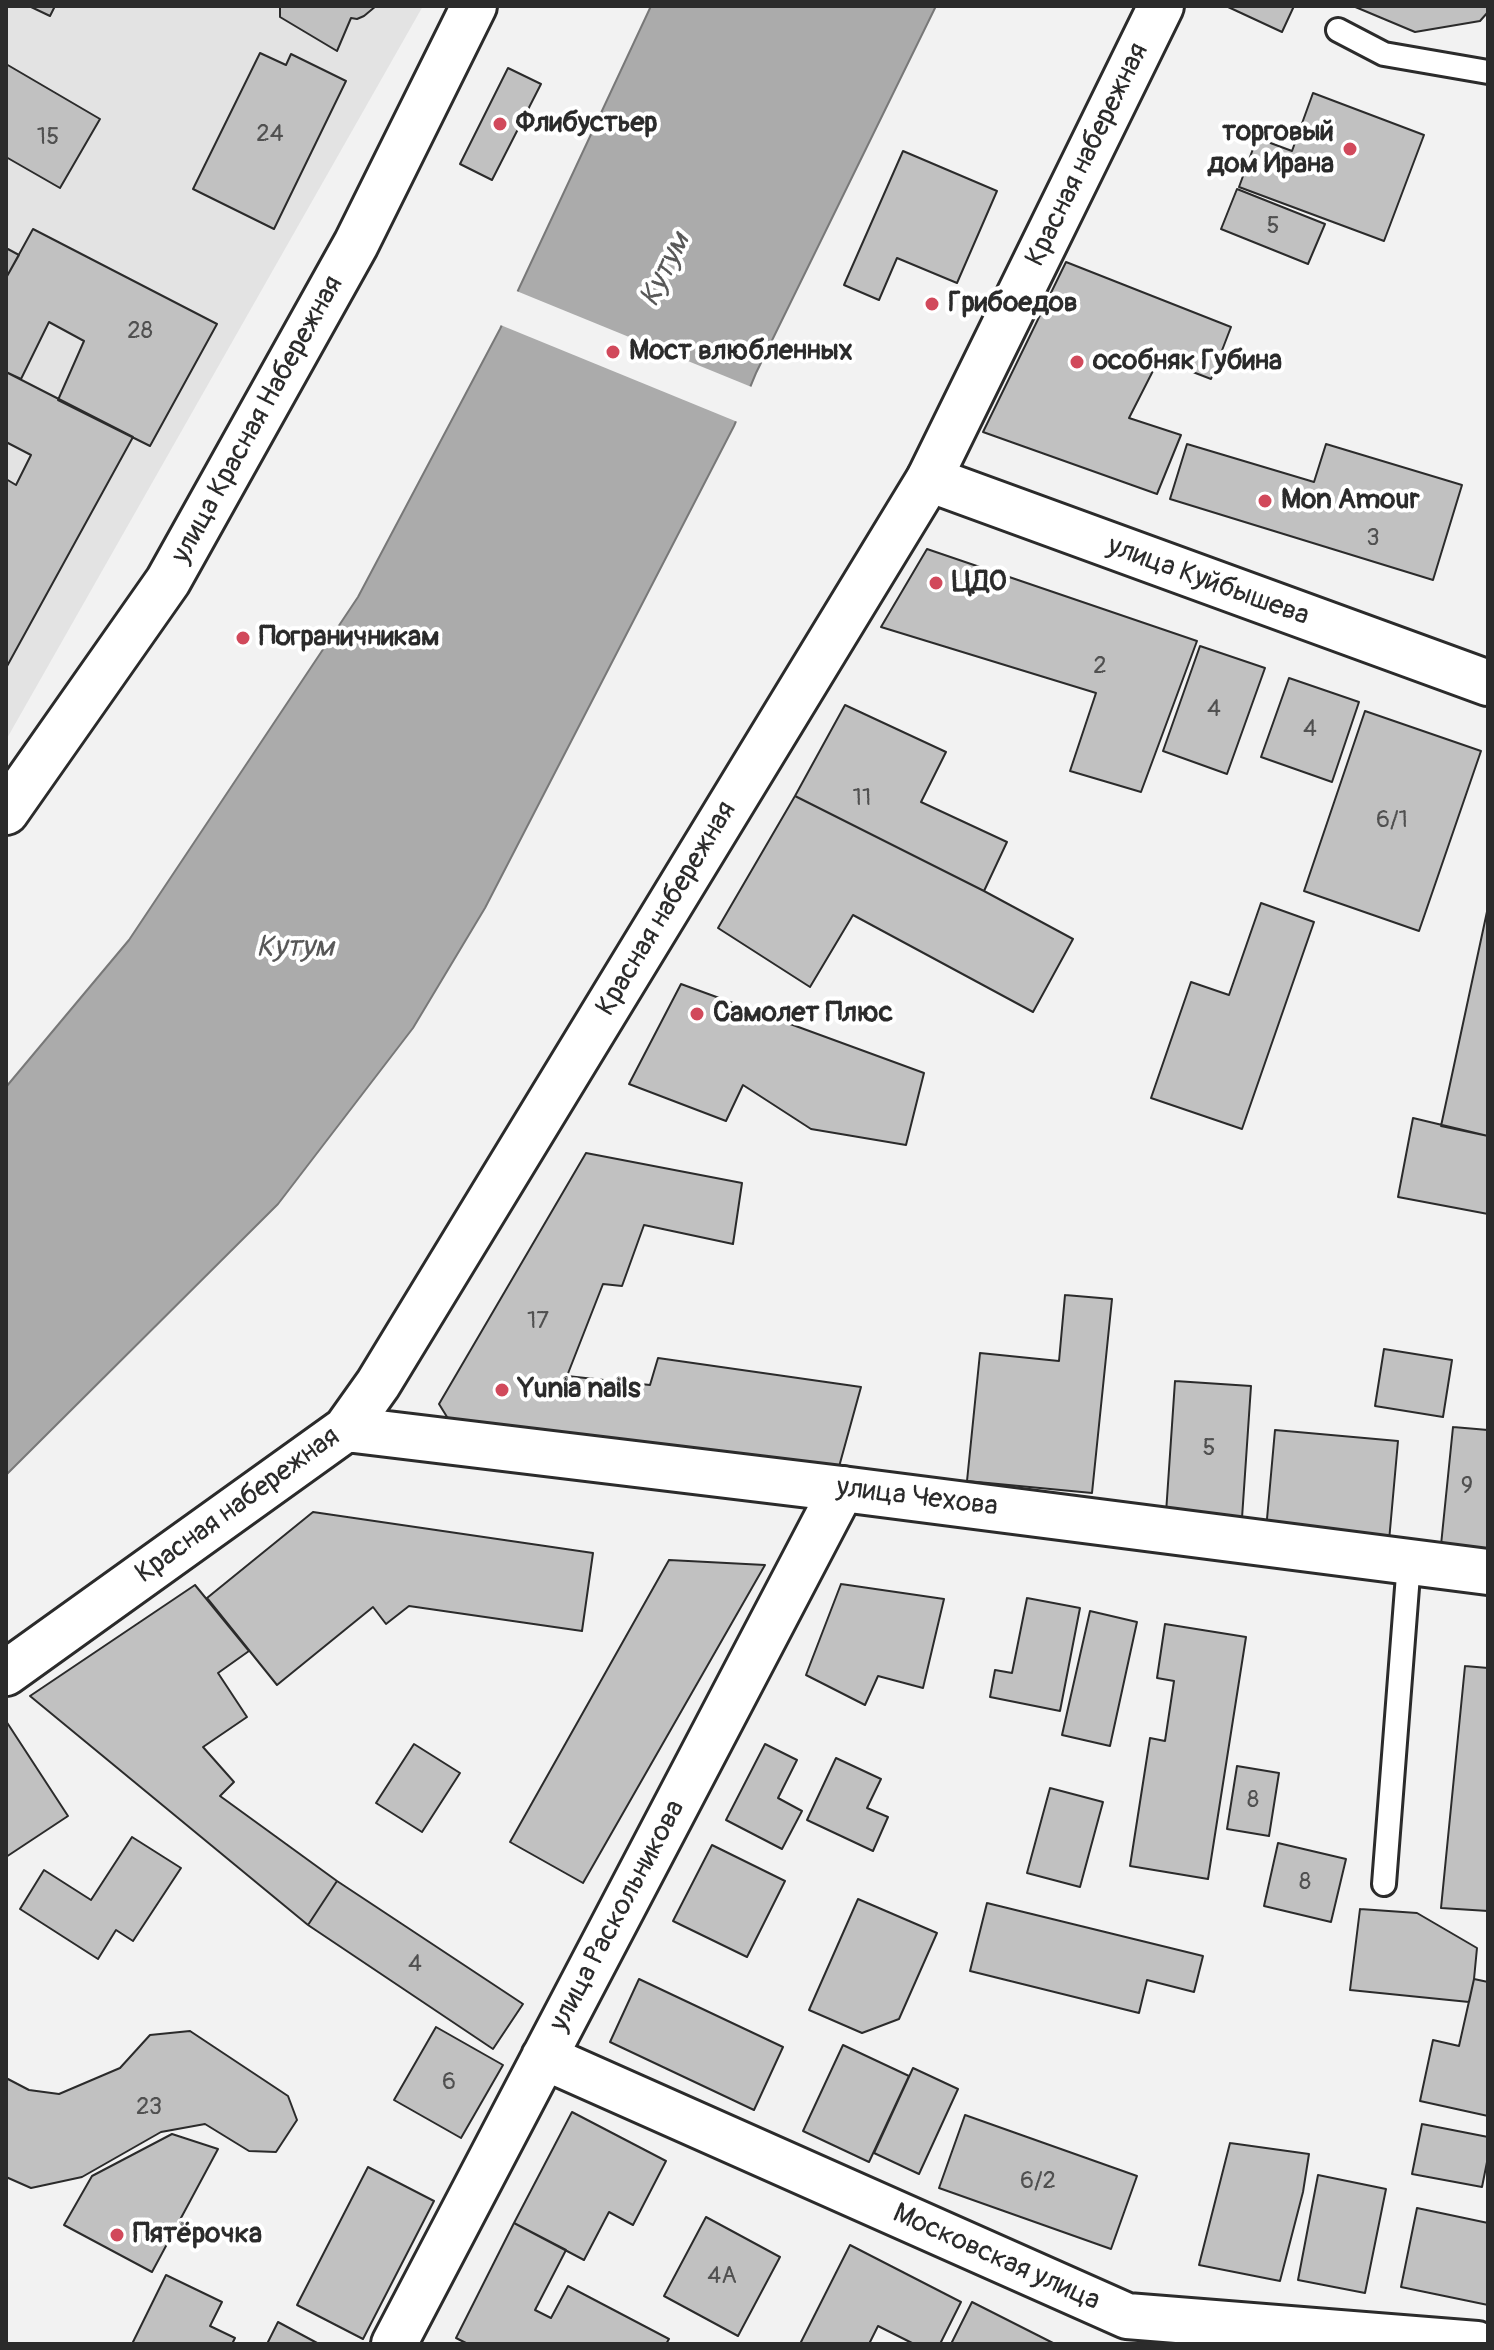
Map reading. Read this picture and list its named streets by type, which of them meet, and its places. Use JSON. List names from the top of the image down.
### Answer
{
  "streets": {
    "street": [
      "Красная набережная",
      "улица Красная Набережная",
      "улица Куйбышева",
      "улица Чехова",
      "улица Раскольникова",
      "Московская улица"
    ]
  },
  "crossings": [
    ["Красная набережная", "улица Куйбышева"],
    ["Красная набережная", "улица Чехова"],
    ["улица Чехова", "улица Раскольникова"],
    ["улица Раскольникова", "Московская улица"]
  ],
  "water": ["Кутум"],
  "places": [
    "Флибустьер",
    "торговый дом Ирана",
    "Грибоедов",
    "Мост влюбленных",
    "особняк Губина",
    "Mon Amour",
    "ЦДО",
    "Пограничникам",
    "Самолет Плюс",
    "Yunia nails",
    "Пятёрочка"
  ],
  "house_numbers": [
    "24",
    "15",
    "5",
    "28",
    "3",
    "2",
    "4",
    "4",
    "11",
    "6/1",
    "17",
    "5",
    "9",
    "8",
    "8",
    "4",
    "6",
    "23",
    "6/2",
    "4А"
  ]
}
